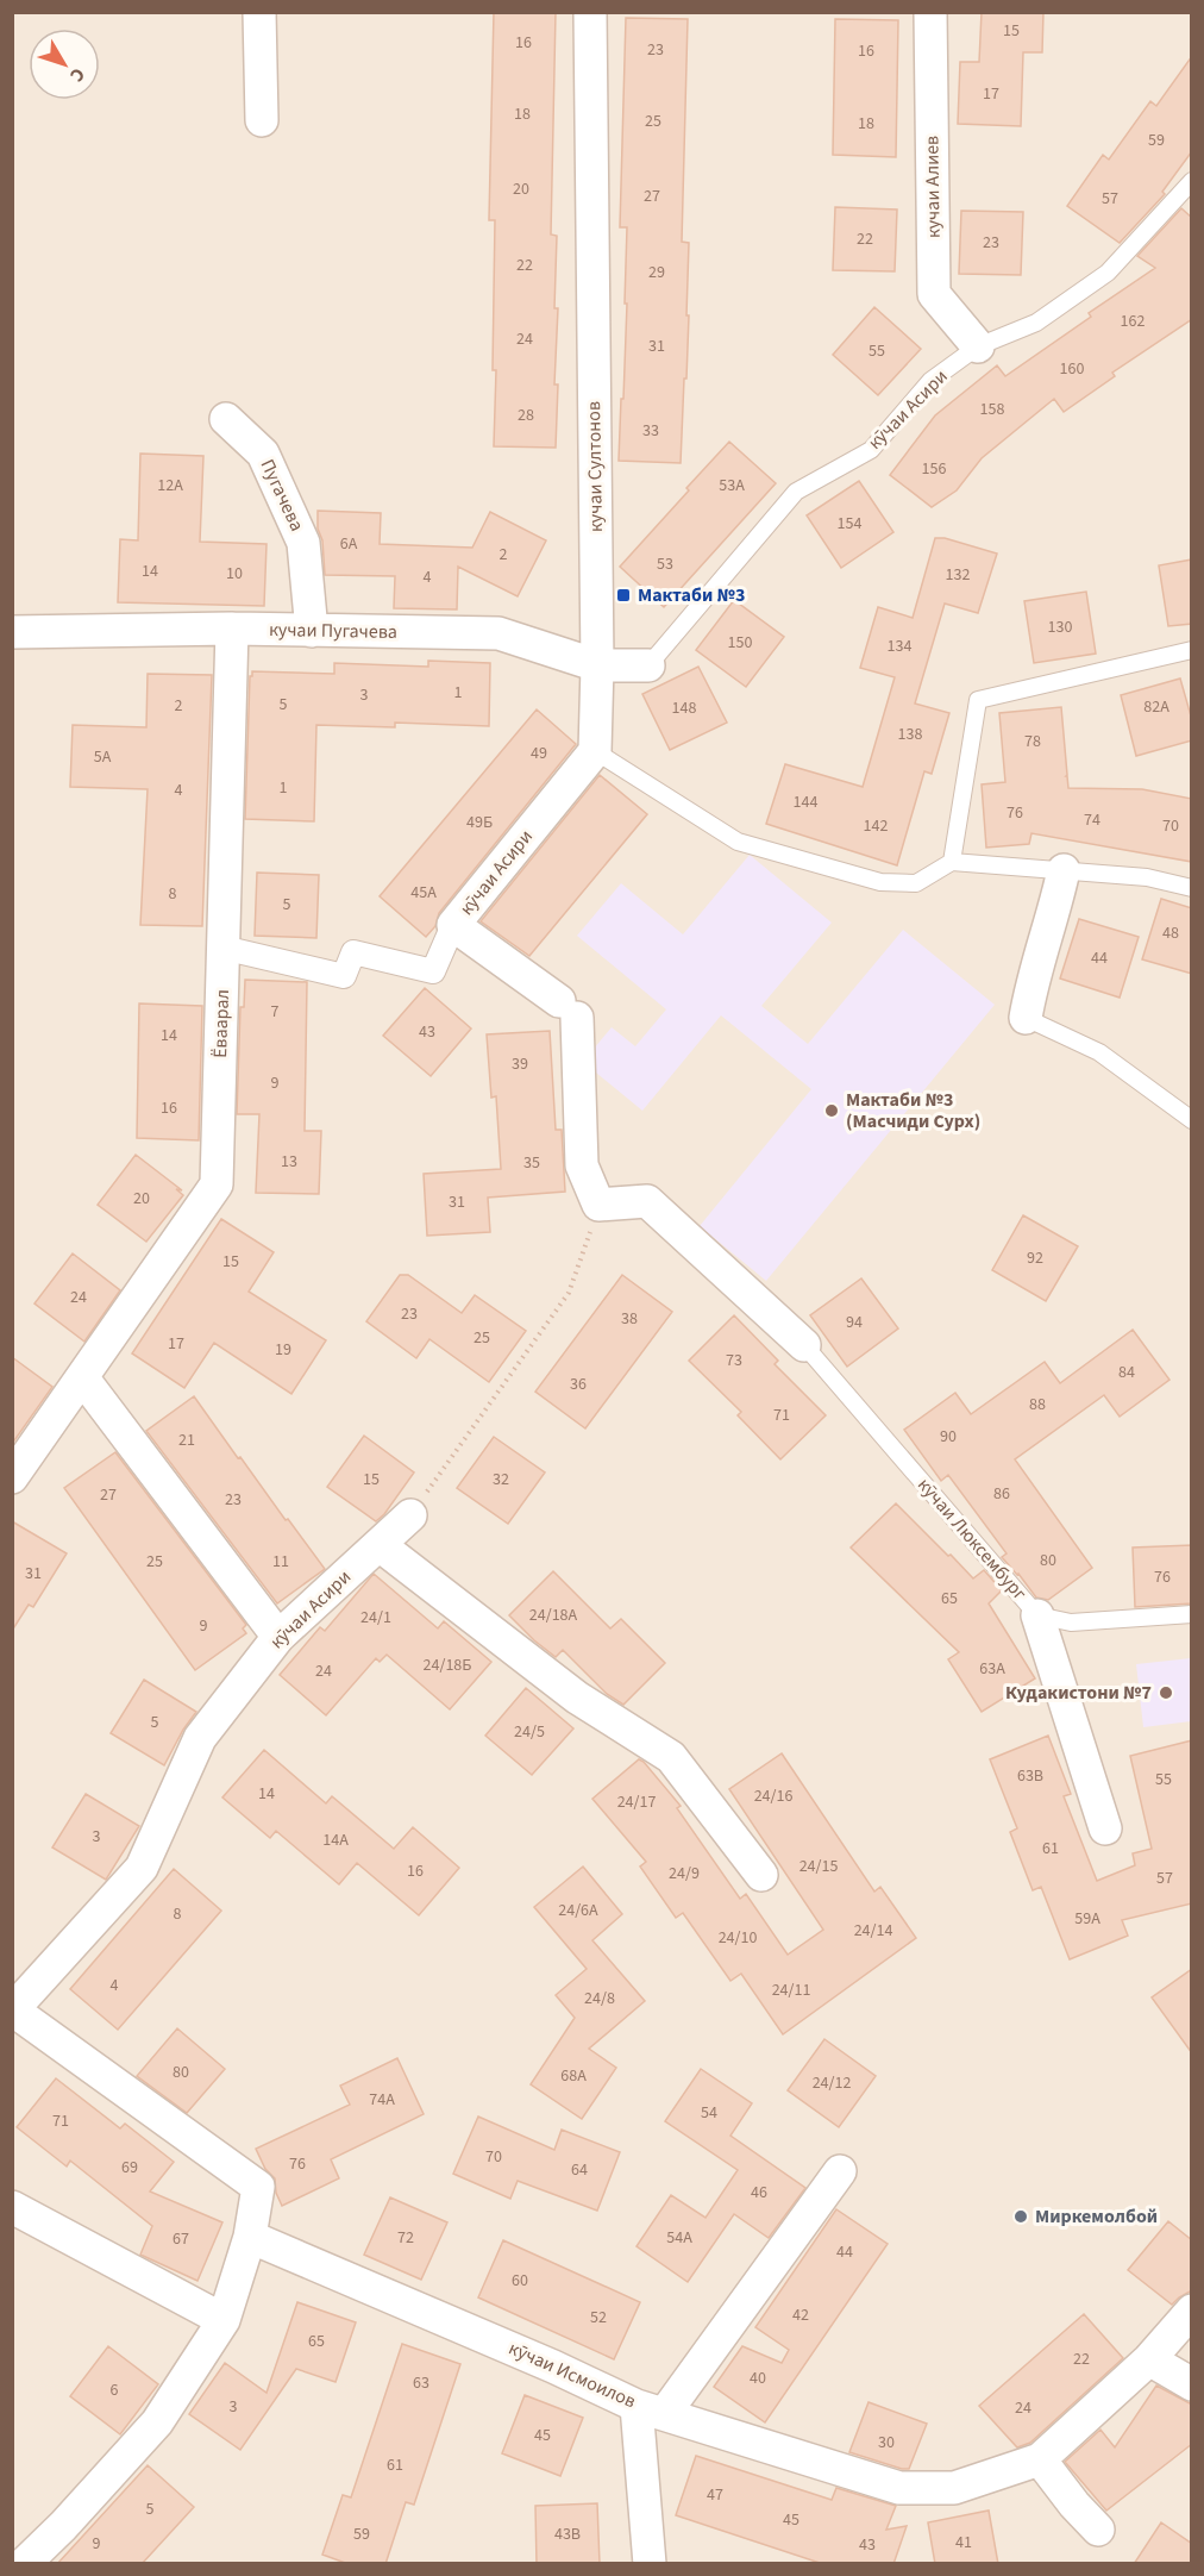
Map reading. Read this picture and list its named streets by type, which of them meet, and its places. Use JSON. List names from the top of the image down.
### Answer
{
  "streets": {
    "street": [
      "кучаи Алиев",
      "кӯчаи Асири",
      "кучаи Султонов",
      "Пугачева",
      "кучаи Пугачева",
      "Ёваарал",
      "кӯчаи Исмоилов"
    ],
    "lane": ["кӯчаи Люксембург"]
  },
  "crossings": [
    ["кучаи Алиев", "кӯчаи Асири"],
    ["кӯчаи Асири", "кучаи Султонов"],
    ["кӯчаи Асири", "кучаи Пугачева"],
    ["кучаи Султонов", "кучаи Пугачева"],
    ["Пугачева", "кучаи Пугачева"],
    ["кучаи Пугачева", "Ёваарал"]
  ],
  "places": {
    "transit": ["Мактаби №3"],
    "other": ["Мактаби №3 (Масчиди Сурх)", "Кудакистони №7", "Миркемолбой"]
  },
  "house_numbers": [
    "15",
    "16",
    "23",
    "16",
    "17",
    "18",
    "25",
    "18",
    "59",
    "20",
    "27",
    "57",
    "22",
    "23",
    "22",
    "29",
    "162",
    "24",
    "31",
    "55",
    "160",
    "158",
    "28",
    "33",
    "156",
    "12А",
    "53А",
    "154",
    "6А",
    "2",
    "53",
    "14",
    "10",
    "132",
    "4",
    "130",
    "150",
    "134",
    "1",
    "3",
    "5",
    "2",
    "82А",
    "148",
    "138",
    "78",
    "49",
    "5А",
    "1",
    "4",
    "144",
    "76",
    "74",
    "49Б",
    "142",
    "70",
    "45А",
    "8",
    "5",
    "48",
    "44",
    "7",
    "43",
    "14",
    "39",
    "9",
    "16",
    "13",
    "35",
    "20",
    "31",
    "92",
    "15",
    "24",
    "23",
    "38",
    "94",
    "25",
    "17",
    "19",
    "73",
    "84",
    "36",
    "88",
    "71",
    "90",
    "21",
    "15",
    "32",
    "86",
    "27",
    "23",
    "80",
    "25",
    "11",
    "31",
    "76",
    "65",
    "24/18А",
    "24/1",
    "9",
    "24/18Б",
    "63А",
    "24",
    "5",
    "24/5",
    "63В",
    "55",
    "14",
    "24/16",
    "24/17",
    "3",
    "14А",
    "61",
    "24/15",
    "16",
    "24/9",
    "57",
    "24/6А",
    "8",
    "59А",
    "24/14",
    "24/10",
    "4",
    "24/11",
    "24/8",
    "80",
    "68А",
    "24/12",
    "74А",
    "54",
    "71",
    "70",
    "76",
    "69",
    "64",
    "46",
    "72",
    "54А",
    "67",
    "44",
    "60",
    "42",
    "52",
    "65",
    "22",
    "40",
    "63",
    "6",
    "3",
    "24",
    "45",
    "30",
    "61",
    "47",
    "5",
    "45",
    "59",
    "43В",
    "41",
    "9",
    "43"
  ],
  "north": "bottom right"
}
